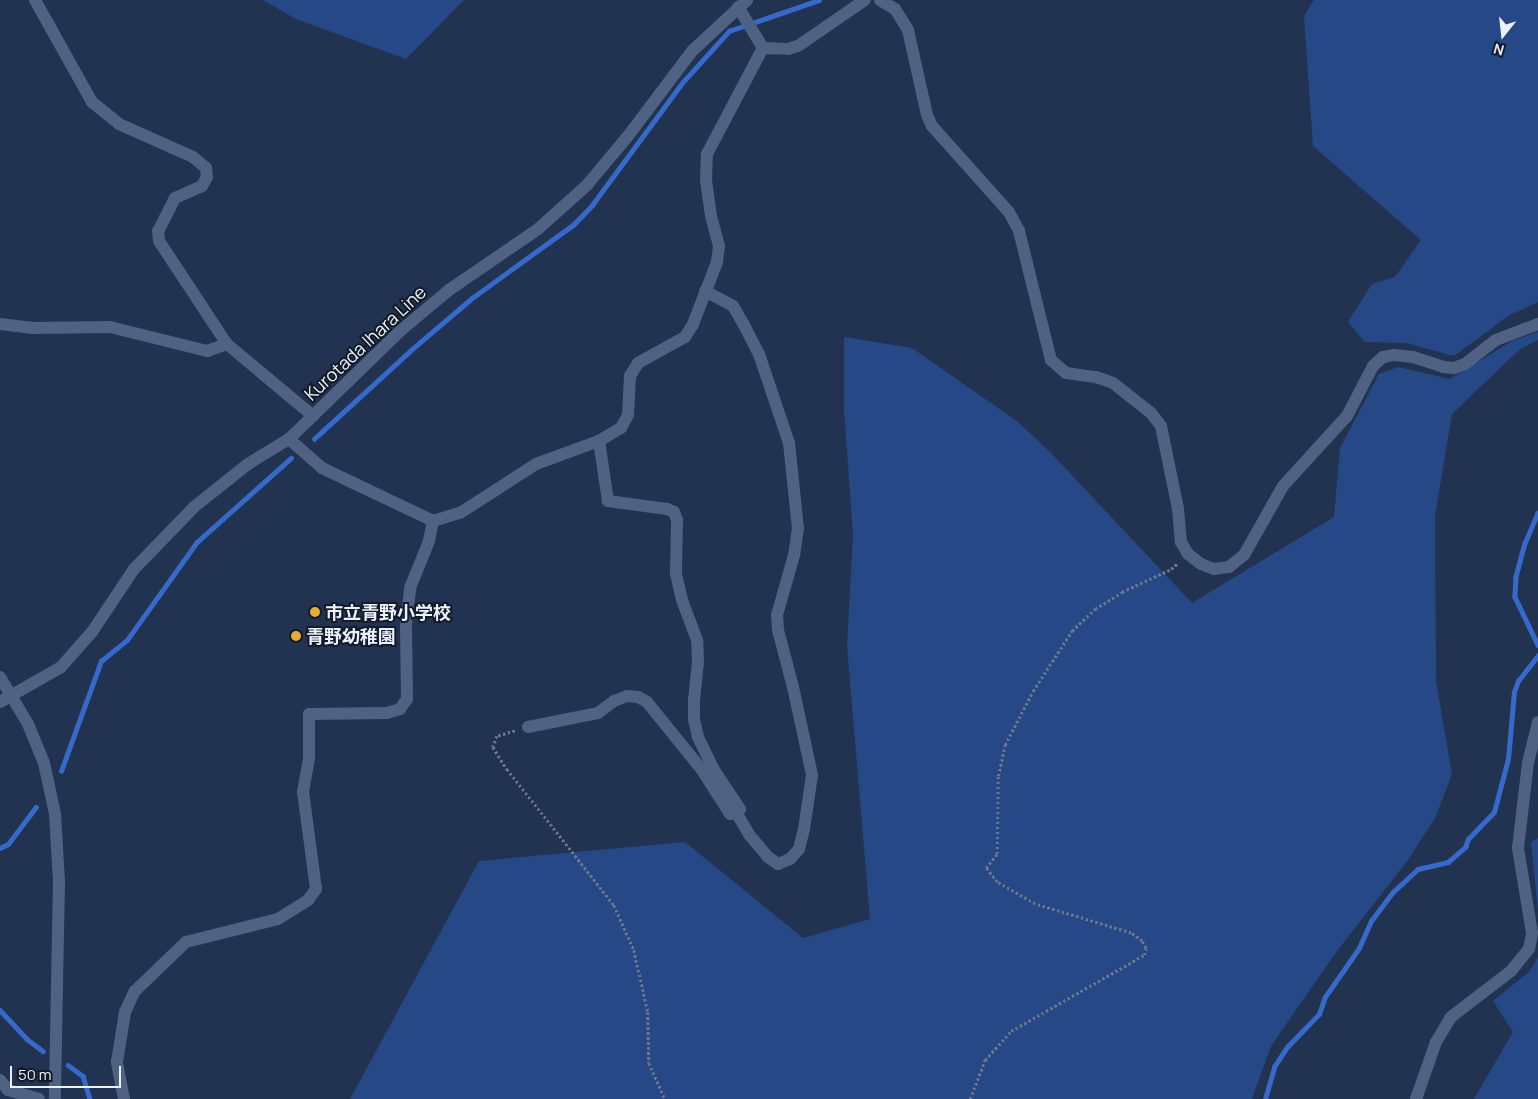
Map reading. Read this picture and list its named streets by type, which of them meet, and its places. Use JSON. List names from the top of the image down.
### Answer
{
  "streets": {
    "street": ["Kurotada Ihara Line"]
  },
  "places": ["市立青野小学校", "青野幼稚園"],
  "scale_bar": "50 m",
  "north": "bottom"
}
